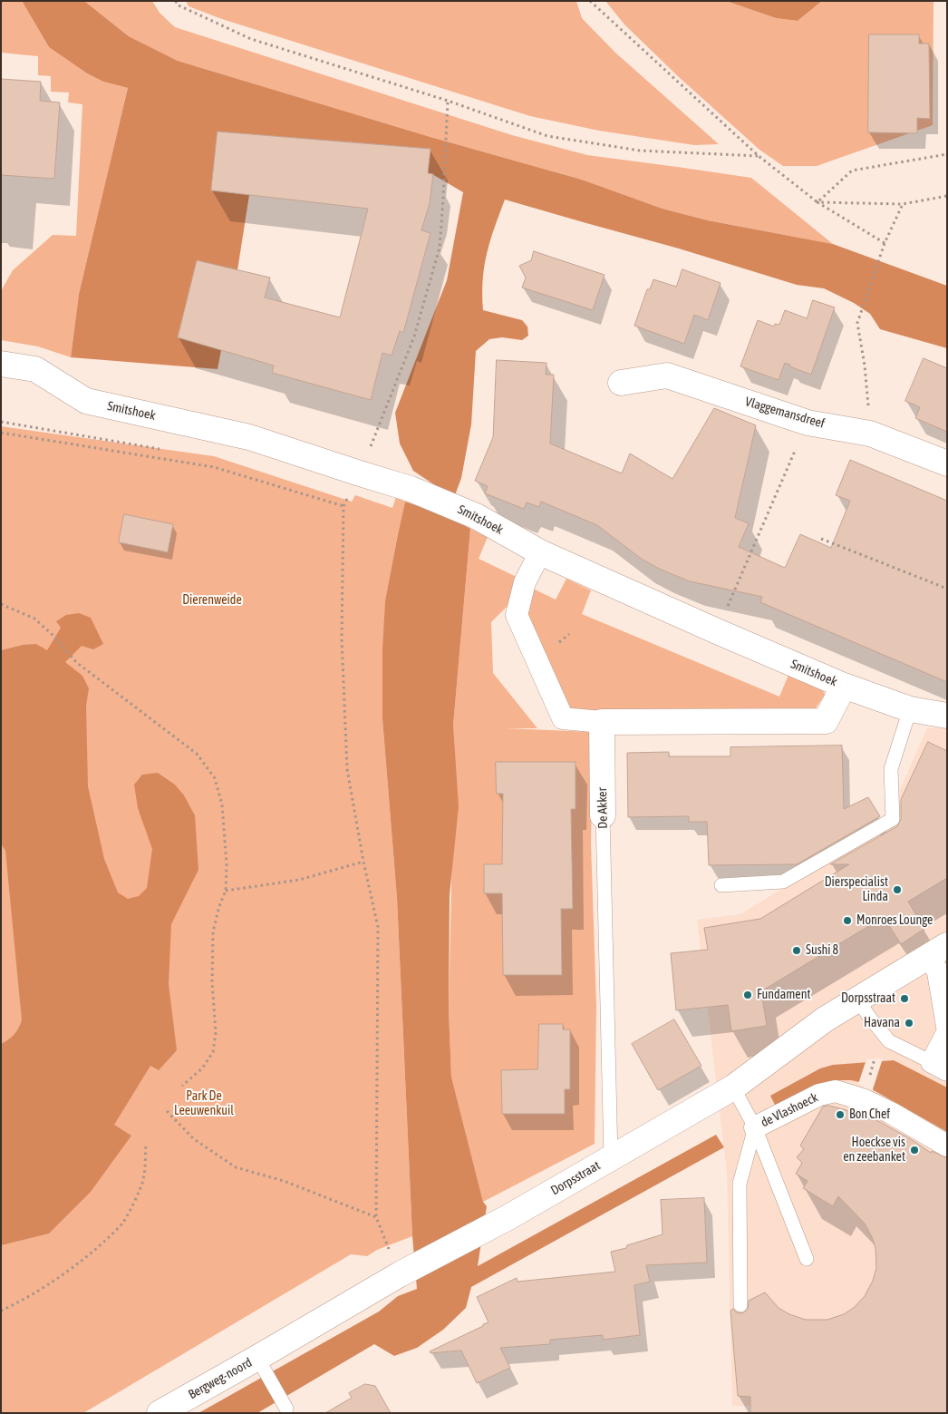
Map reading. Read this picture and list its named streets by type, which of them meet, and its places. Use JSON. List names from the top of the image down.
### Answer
{
  "streets": {
    "street": [
      "Smitshoek",
      "Vlaggemansdreef",
      "De Akker",
      "de Vlashoeck",
      "Dorpsstraat",
      "Bergweg-noord"
    ]
  },
  "crossings": [
    ["De Akker", "Dorpsstraat"],
    ["de Vlashoeck", "Dorpsstraat"],
    ["Dorpsstraat", "Bergweg-noord"]
  ],
  "parks": ["Dierenweide", "Park De Leeuwenkuil"],
  "places": [
    "Dierspecialist Linda",
    "Monroes Lounge",
    "Sushi 8",
    "Fundament",
    "Dorpsstraat",
    "Havana",
    "Bon Chef",
    "Hoeckse vis en zeebanket"
  ]
}
